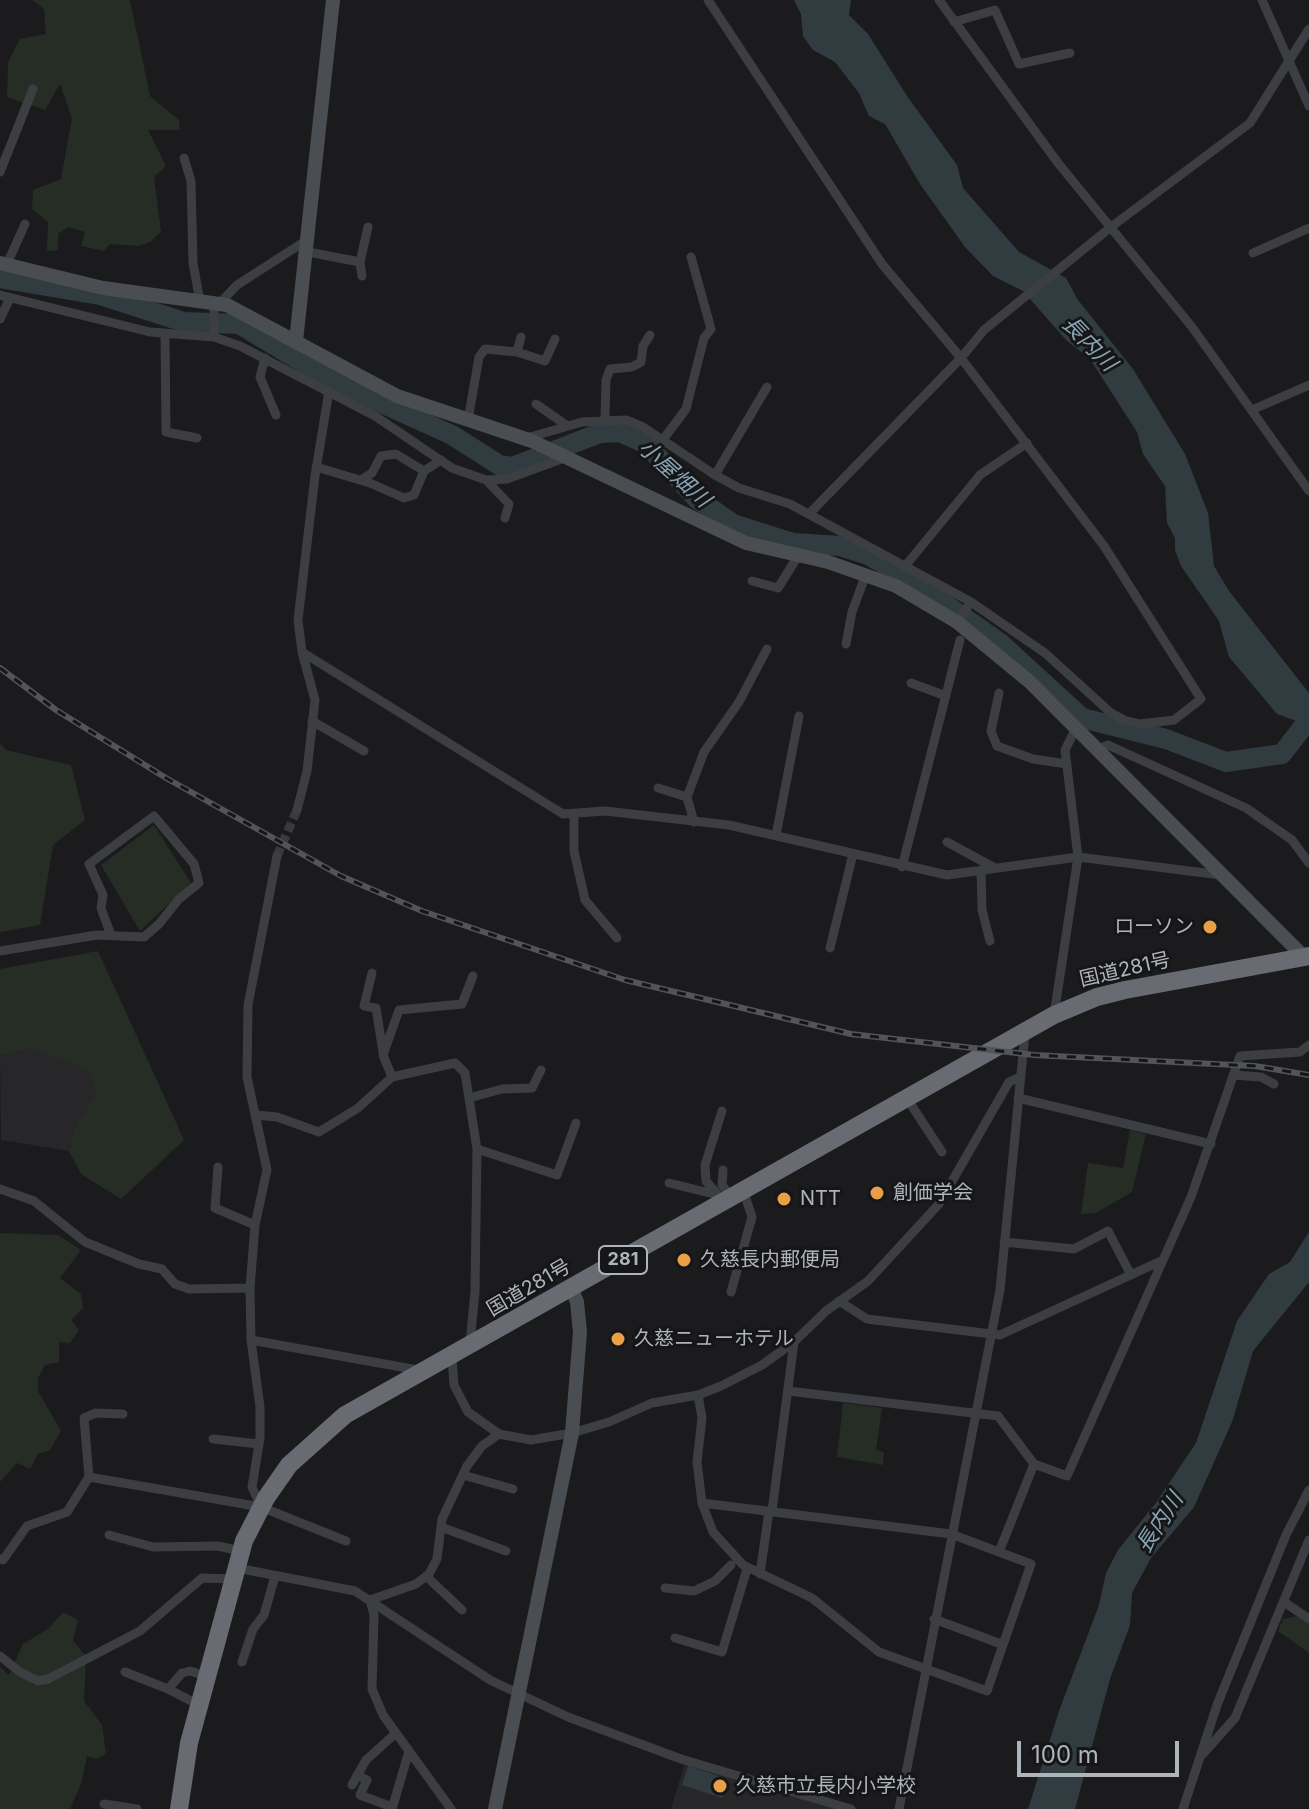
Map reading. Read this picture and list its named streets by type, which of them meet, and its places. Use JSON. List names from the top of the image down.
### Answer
{
  "streets": {
    "highway": ["国道281号", "281"]
  },
  "water": ["長内川", "小屋畑川"],
  "places": [
    "ローソン",
    "創価学会",
    "NTT",
    "久慈長内郵便局",
    "久慈ニューホテル",
    "久慈市立長内小学校"
  ],
  "scale_bar": "100 m"
}
